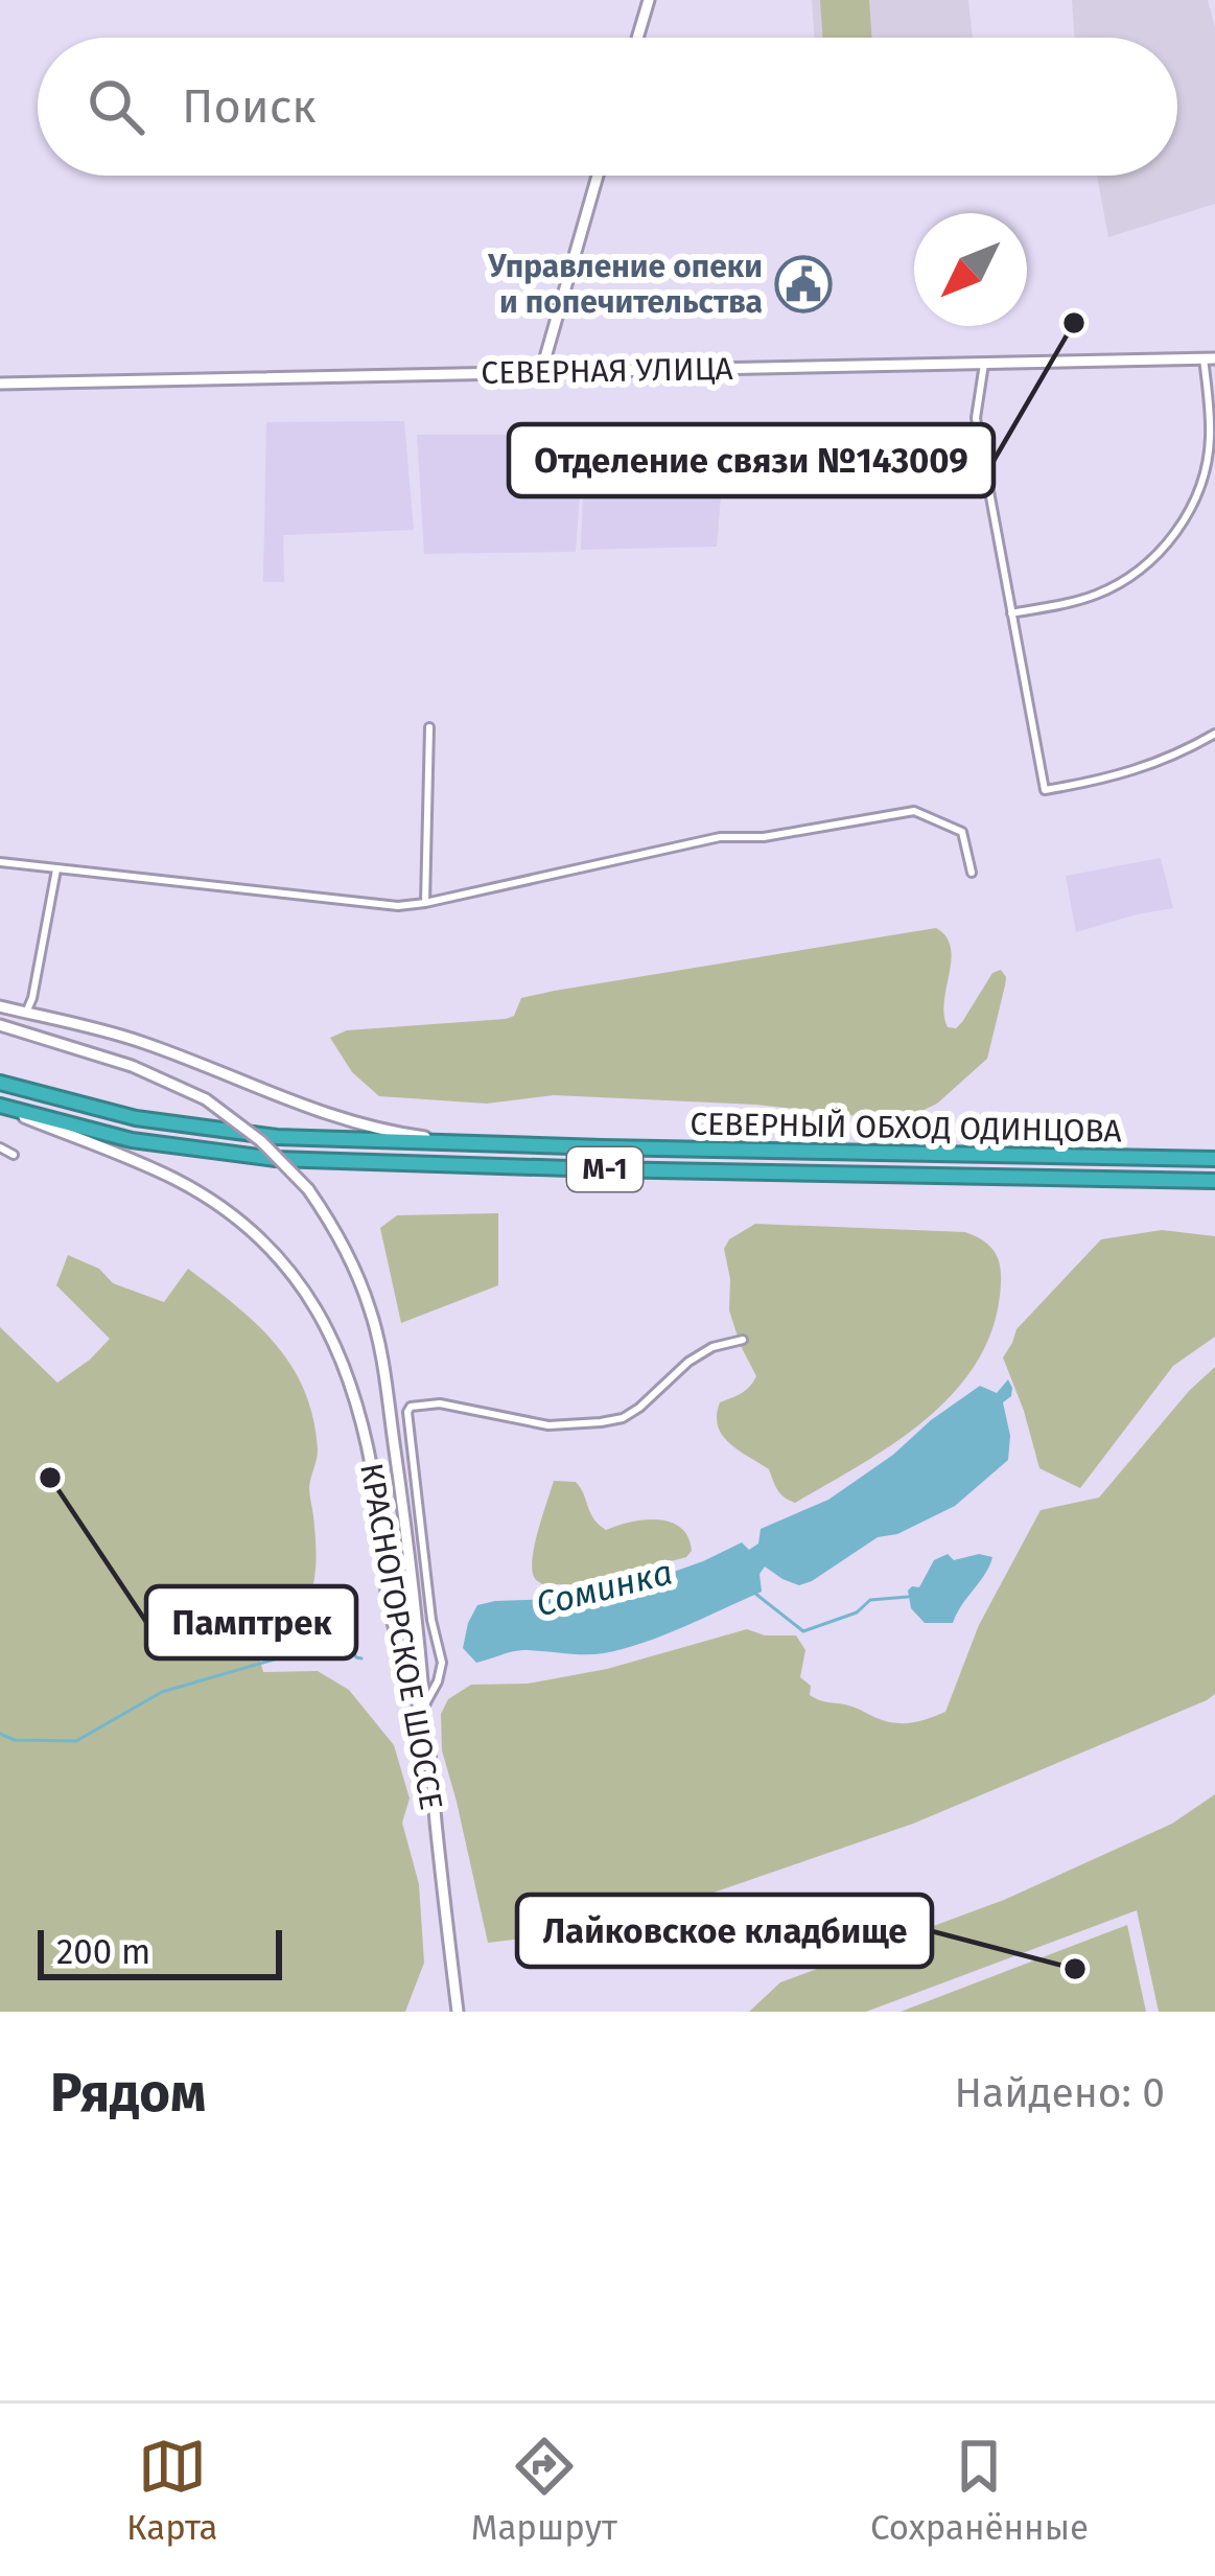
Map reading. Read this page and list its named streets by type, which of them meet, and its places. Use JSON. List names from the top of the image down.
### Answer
{
  "streets": {
    "highway": ["СЕВЕРНЫЙ ОБХОД ОДИНЦОВА", "М-1"],
    "main road": ["СЕВЕРНАЯ УЛИЦА", "КРАСНОГОРСКОЕ ШОССЕ"]
  },
  "crossings": [
    ["СЕВЕРНЫЙ ОБХОД ОДИНЦОВА", "КРАСНОГОРСКОЕ ШОССЕ"]
  ],
  "water": ["Соминка"],
  "places": {
    "public building": ["Управление опеки и попечительства"],
    "other": ["Отделение связи №143009", "Памптрек", "Лайковское кладбище"]
  },
  "scale_bar": "200 m",
  "north": "bottom left",
  "page": {
    "search": "Поиск",
    "scale": "200 m",
    "heading": ["Рядом", "Найдено: 0"],
    "nav": ["Карта", "Маршрут", "Сохранённые"]
  }
}
